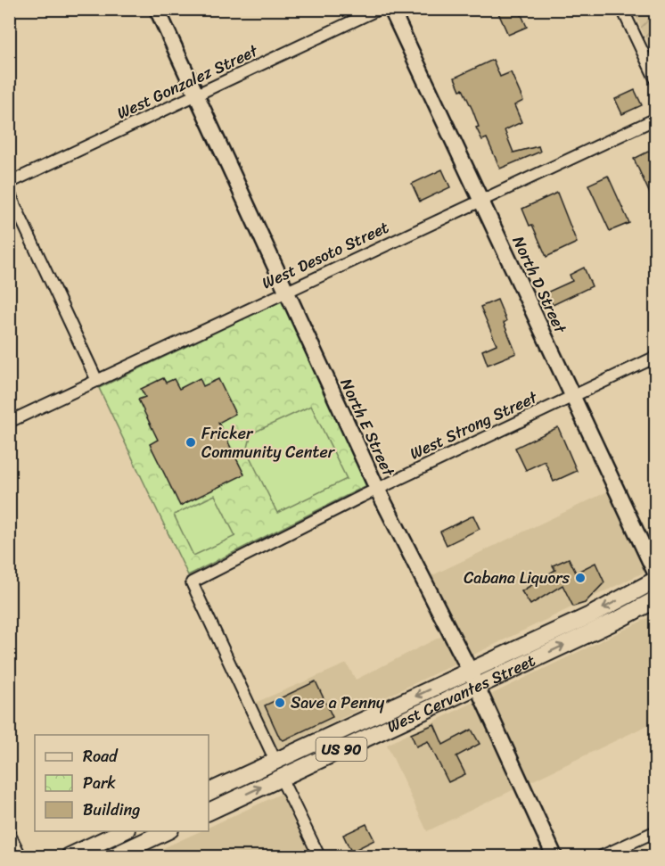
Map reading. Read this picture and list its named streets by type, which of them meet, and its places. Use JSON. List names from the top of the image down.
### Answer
{
  "streets": {
    "main road": ["West Cervantes Street", "US 90"],
    "street": [
      "West Gonzalez Street",
      "West Desoto Street",
      "North D Street",
      "West Strong Street",
      "North E Street"
    ]
  },
  "crossings": [
    ["West Gonzalez Street", "North E Street"],
    ["West Desoto Street", "North D Street"],
    ["West Desoto Street", "North E Street"],
    ["North D Street", "West Strong Street"],
    ["West Strong Street", "North E Street"],
    ["West Strong Street", "West Cervantes Street"],
    ["North E Street", "West Cervantes Street"]
  ],
  "places": ["Fricker Community Center", "Cabana Liquors", "Save a Penny"],
  "legend": ["Road", "Park", "Building"]
}
